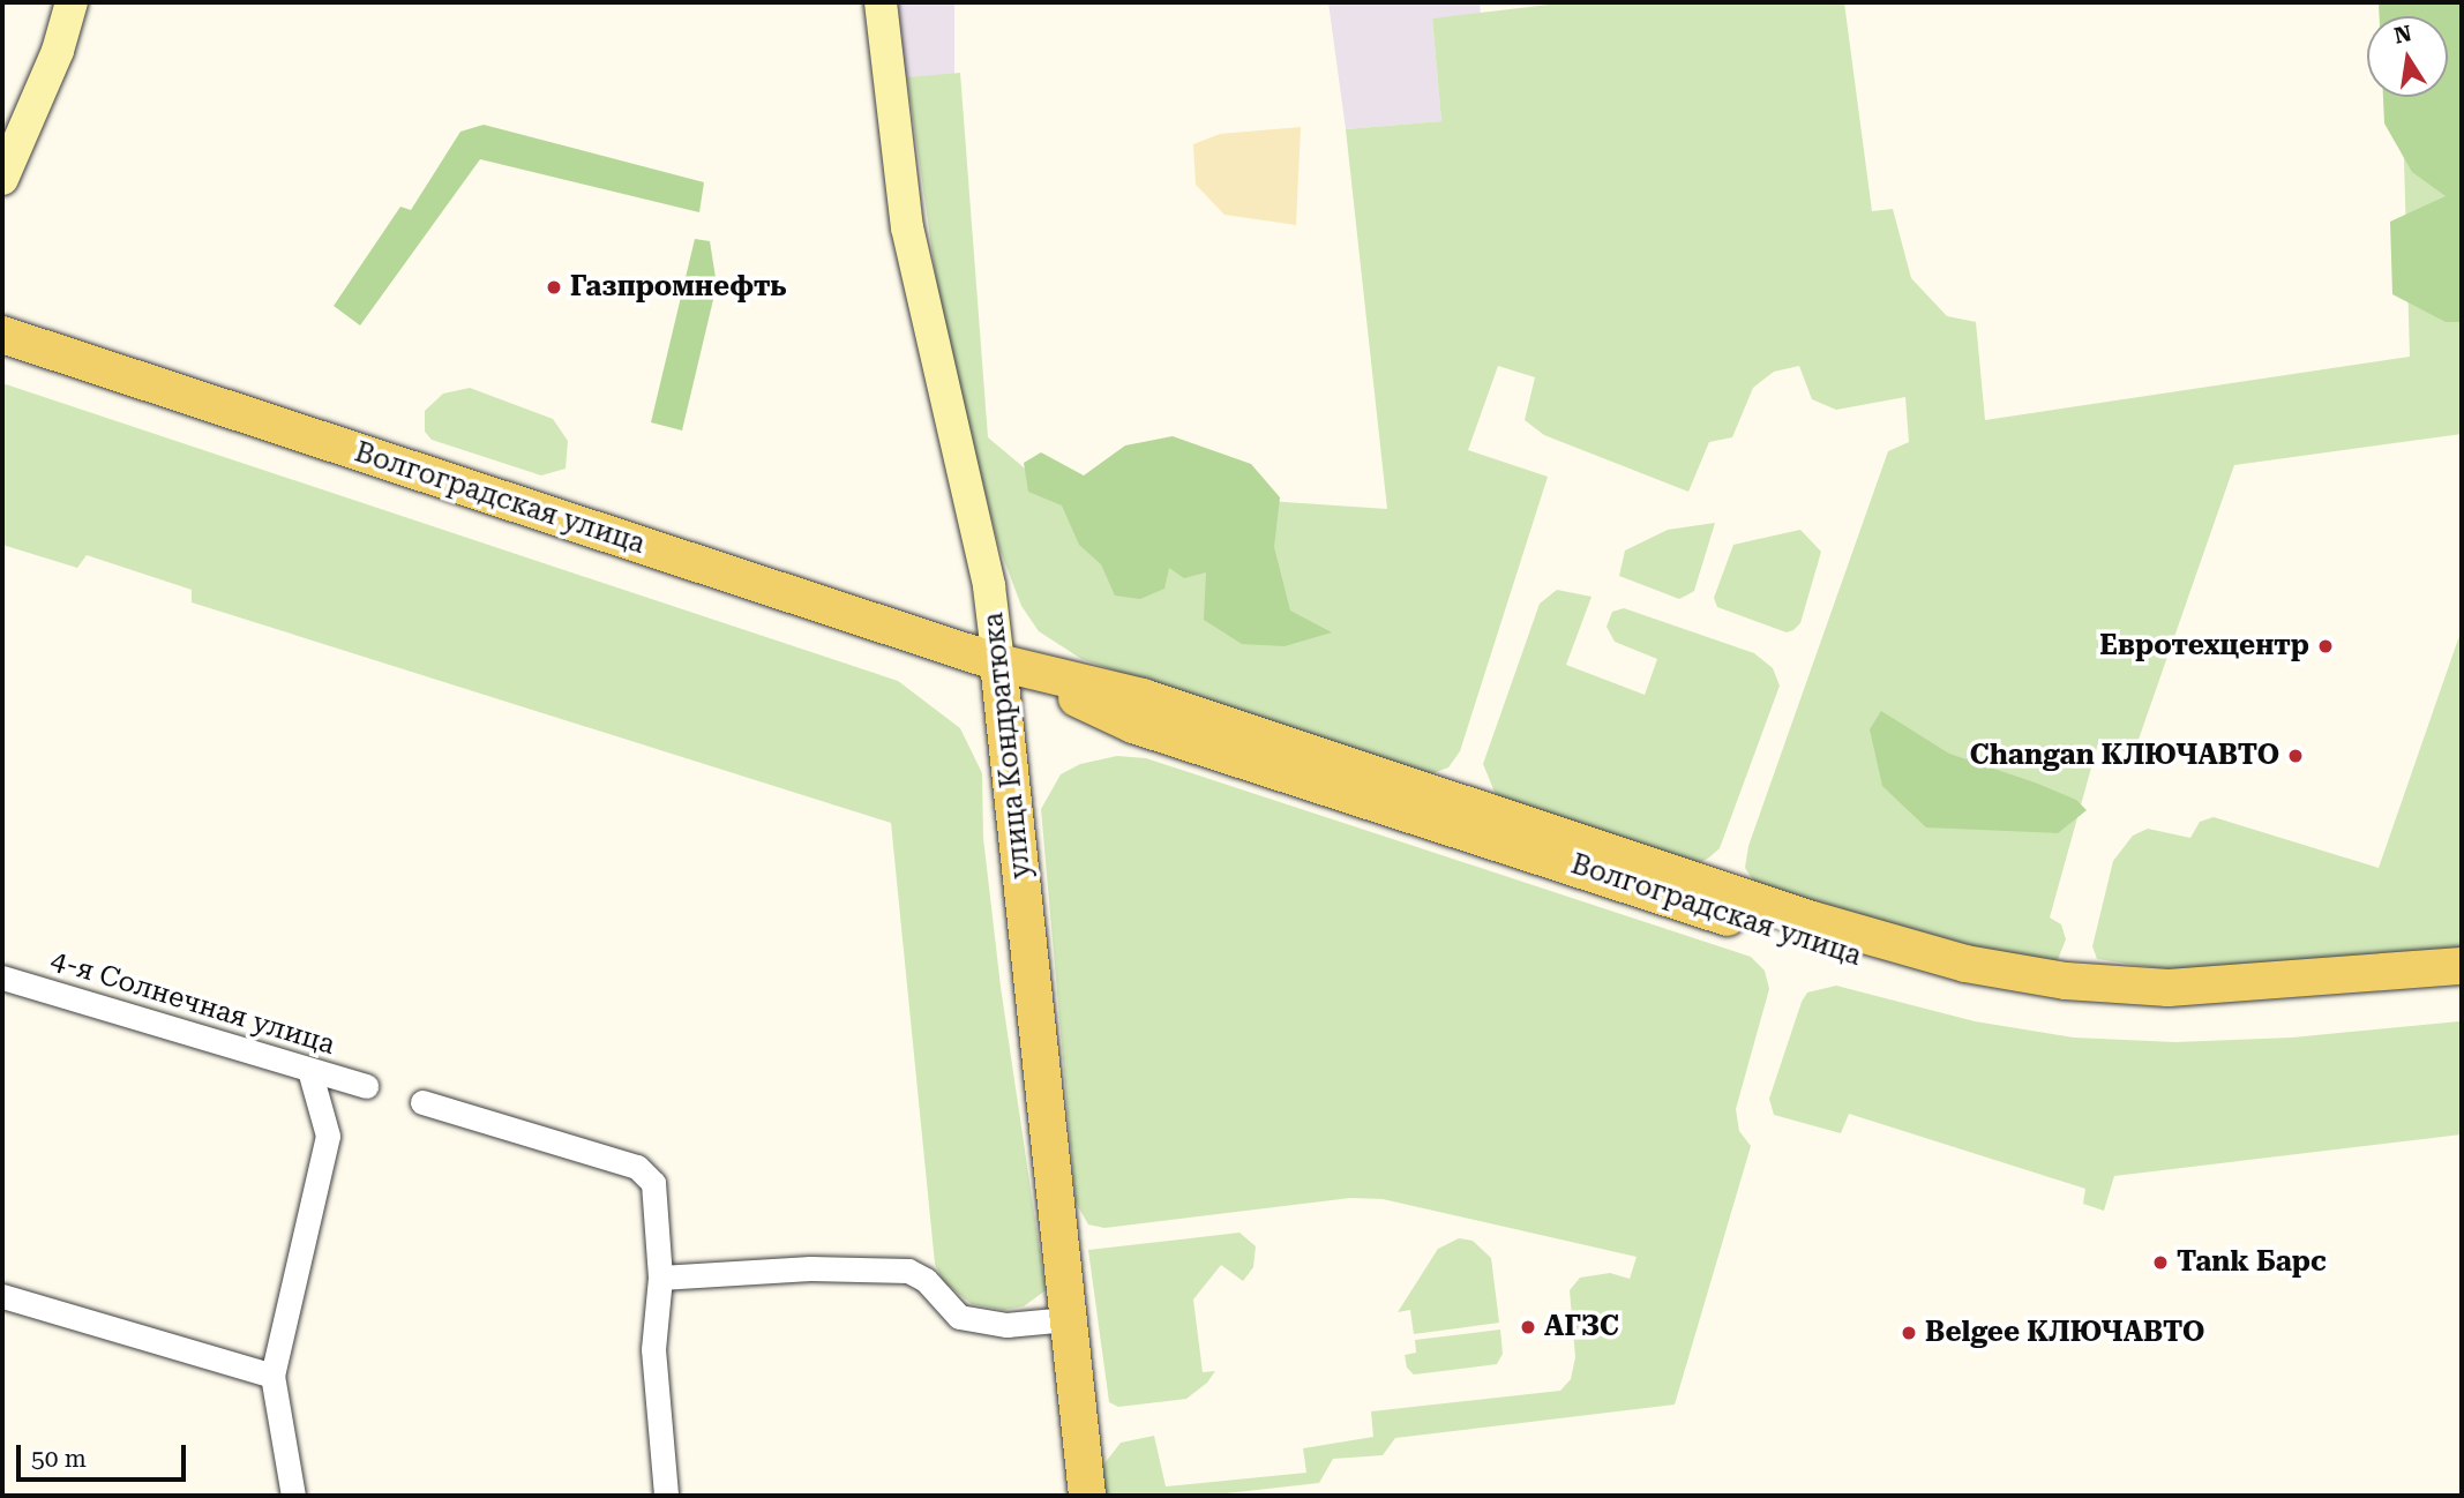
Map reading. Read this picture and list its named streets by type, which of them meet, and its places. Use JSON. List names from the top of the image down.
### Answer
{
  "streets": {
    "main road": ["Волгоградская улица", "улица Кондратюка"],
    "street": ["4-я Солнечная улица"]
  },
  "crossings": [
    ["Волгоградская улица", "улица Кондратюка"]
  ],
  "places": [
    "Газпромнефть",
    "Евротехцентр",
    "Changan КЛЮЧАВТО",
    "Tank Барс",
    "АГЗС",
    "Belgee КЛЮЧАВТО"
  ],
  "scale_bar": "50 m",
  "north": "top"
}
